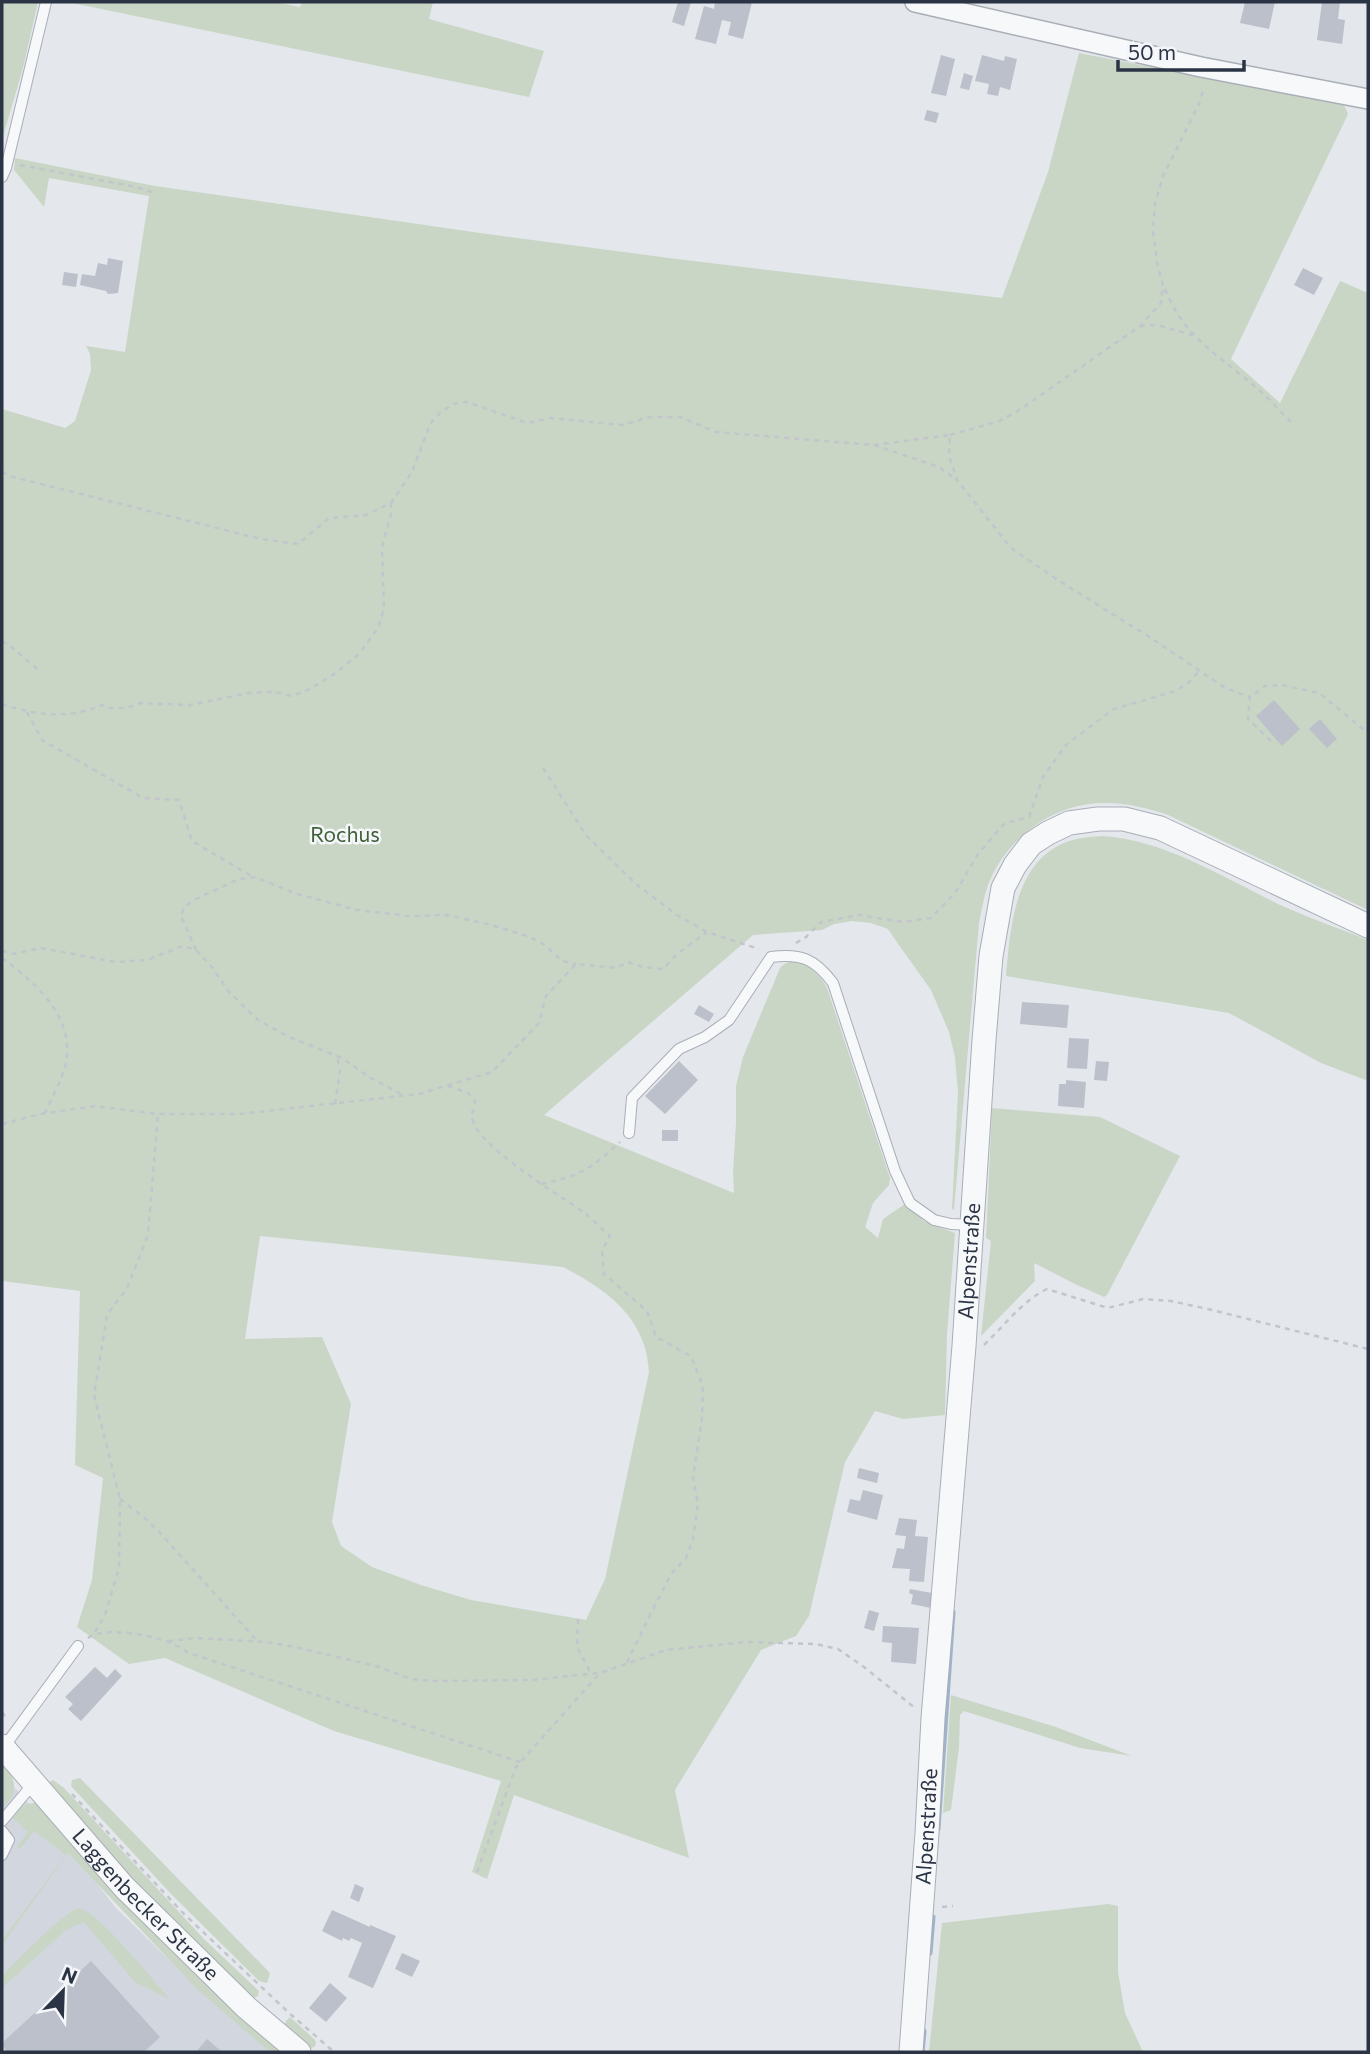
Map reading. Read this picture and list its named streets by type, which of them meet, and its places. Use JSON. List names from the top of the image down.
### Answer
{
  "streets": {
    "street": ["Alpenstraße", "Laggenbecker Straße"]
  },
  "parks": ["Rochus"],
  "scale_bar": "50 m",
  "north": "top right"
}
